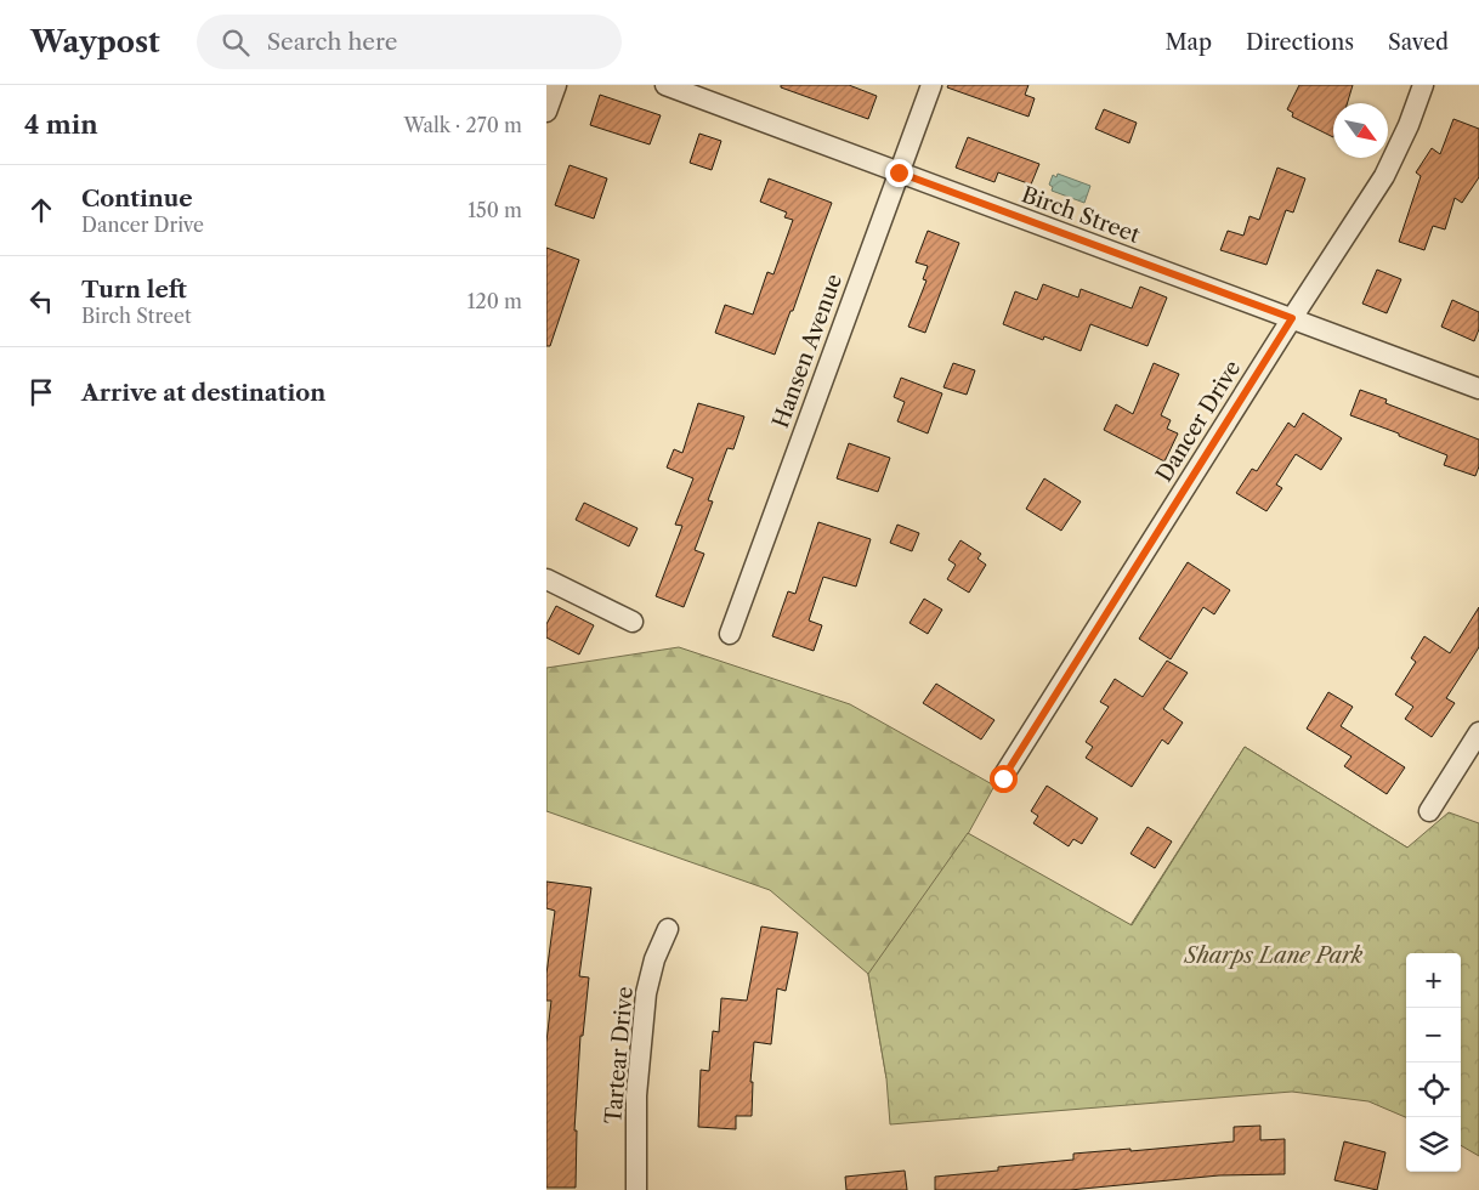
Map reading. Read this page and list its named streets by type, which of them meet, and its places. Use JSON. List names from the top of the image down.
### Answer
{
  "streets": {
    "street": [
      "Birch Street",
      "Hansen Avenue",
      "Dancer Drive",
      "Tartear Drive"
    ]
  },
  "crossings": [
    ["Birch Street", "Hansen Avenue"],
    ["Birch Street", "Dancer Drive"]
  ],
  "parks": ["Sharps Lane Park"],
  "north": "bottom right",
  "page": {
    "header": "Waypost",
    "search": "Search here",
    "nav": ["Map", "Directions", "Saved"],
    "heading": ["4 min", "Walk · 270 m"],
    "list": [
      ["Continue", "Dancer Drive", "150 m"],
      ["Turn left", "Birch Street", "120 m"],
      "Arrive at destination"
    ],
    "map_buttons": ["+", "−"]
  }
}
